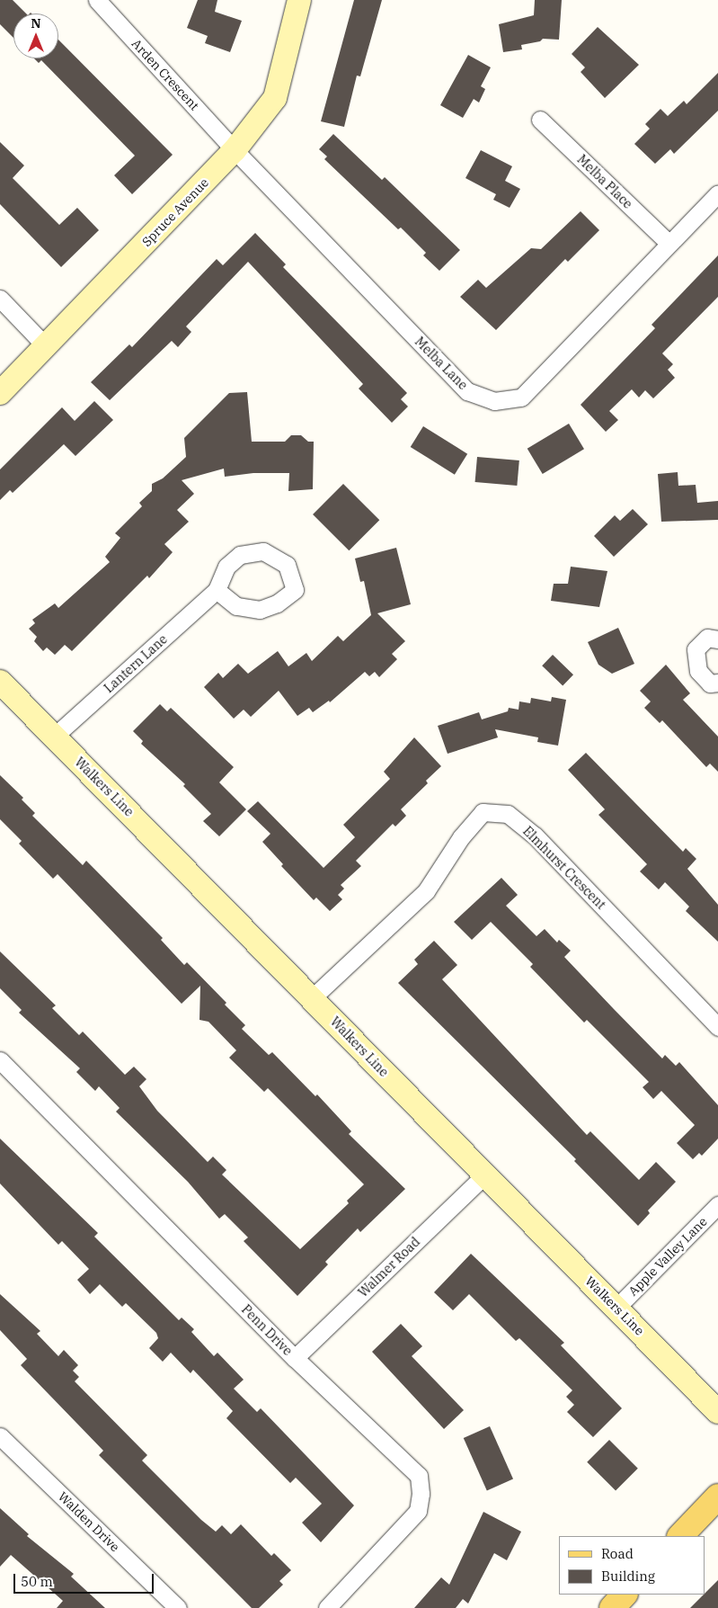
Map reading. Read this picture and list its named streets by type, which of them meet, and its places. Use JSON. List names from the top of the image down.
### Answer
{
  "streets": {
    "main road": ["Spruce Avenue", "Walkers Line"],
    "street": [
      "Arden Crescent",
      "Melba Place",
      "Melba Lane",
      "Lantern Lane",
      "Elmhurst Crescent",
      "Apple Valley Lane",
      "Walmer Road",
      "Penn Drive",
      "Walden Drive"
    ]
  },
  "crossings": [
    ["Arden Crescent", "Spruce Avenue"],
    ["Arden Crescent", "Melba Lane"],
    ["Melba Place", "Melba Lane"],
    ["Spruce Avenue", "Melba Lane"],
    ["Lantern Lane", "Walkers Line"],
    ["Walkers Line", "Elmhurst Crescent"],
    ["Walkers Line", "Apple Valley Lane"],
    ["Walkers Line", "Walmer Road"],
    ["Walmer Road", "Penn Drive"]
  ],
  "legend": ["Road", "Building"],
  "scale_bar": "50 m",
  "north": "top"
}
